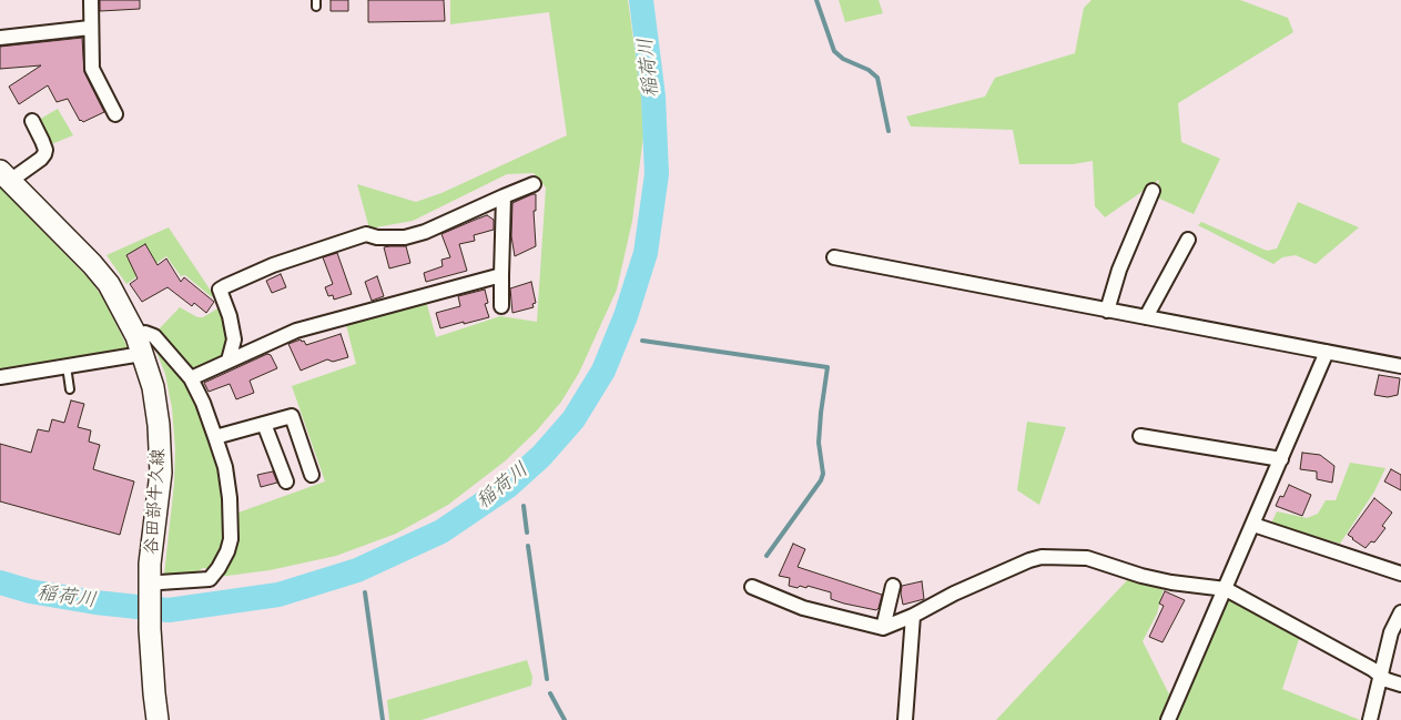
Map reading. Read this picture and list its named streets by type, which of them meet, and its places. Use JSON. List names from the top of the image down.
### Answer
{
  "streets": {
    "main road": ["谷田部牛久線"]
  },
  "water": ["稲荷川"]
}
